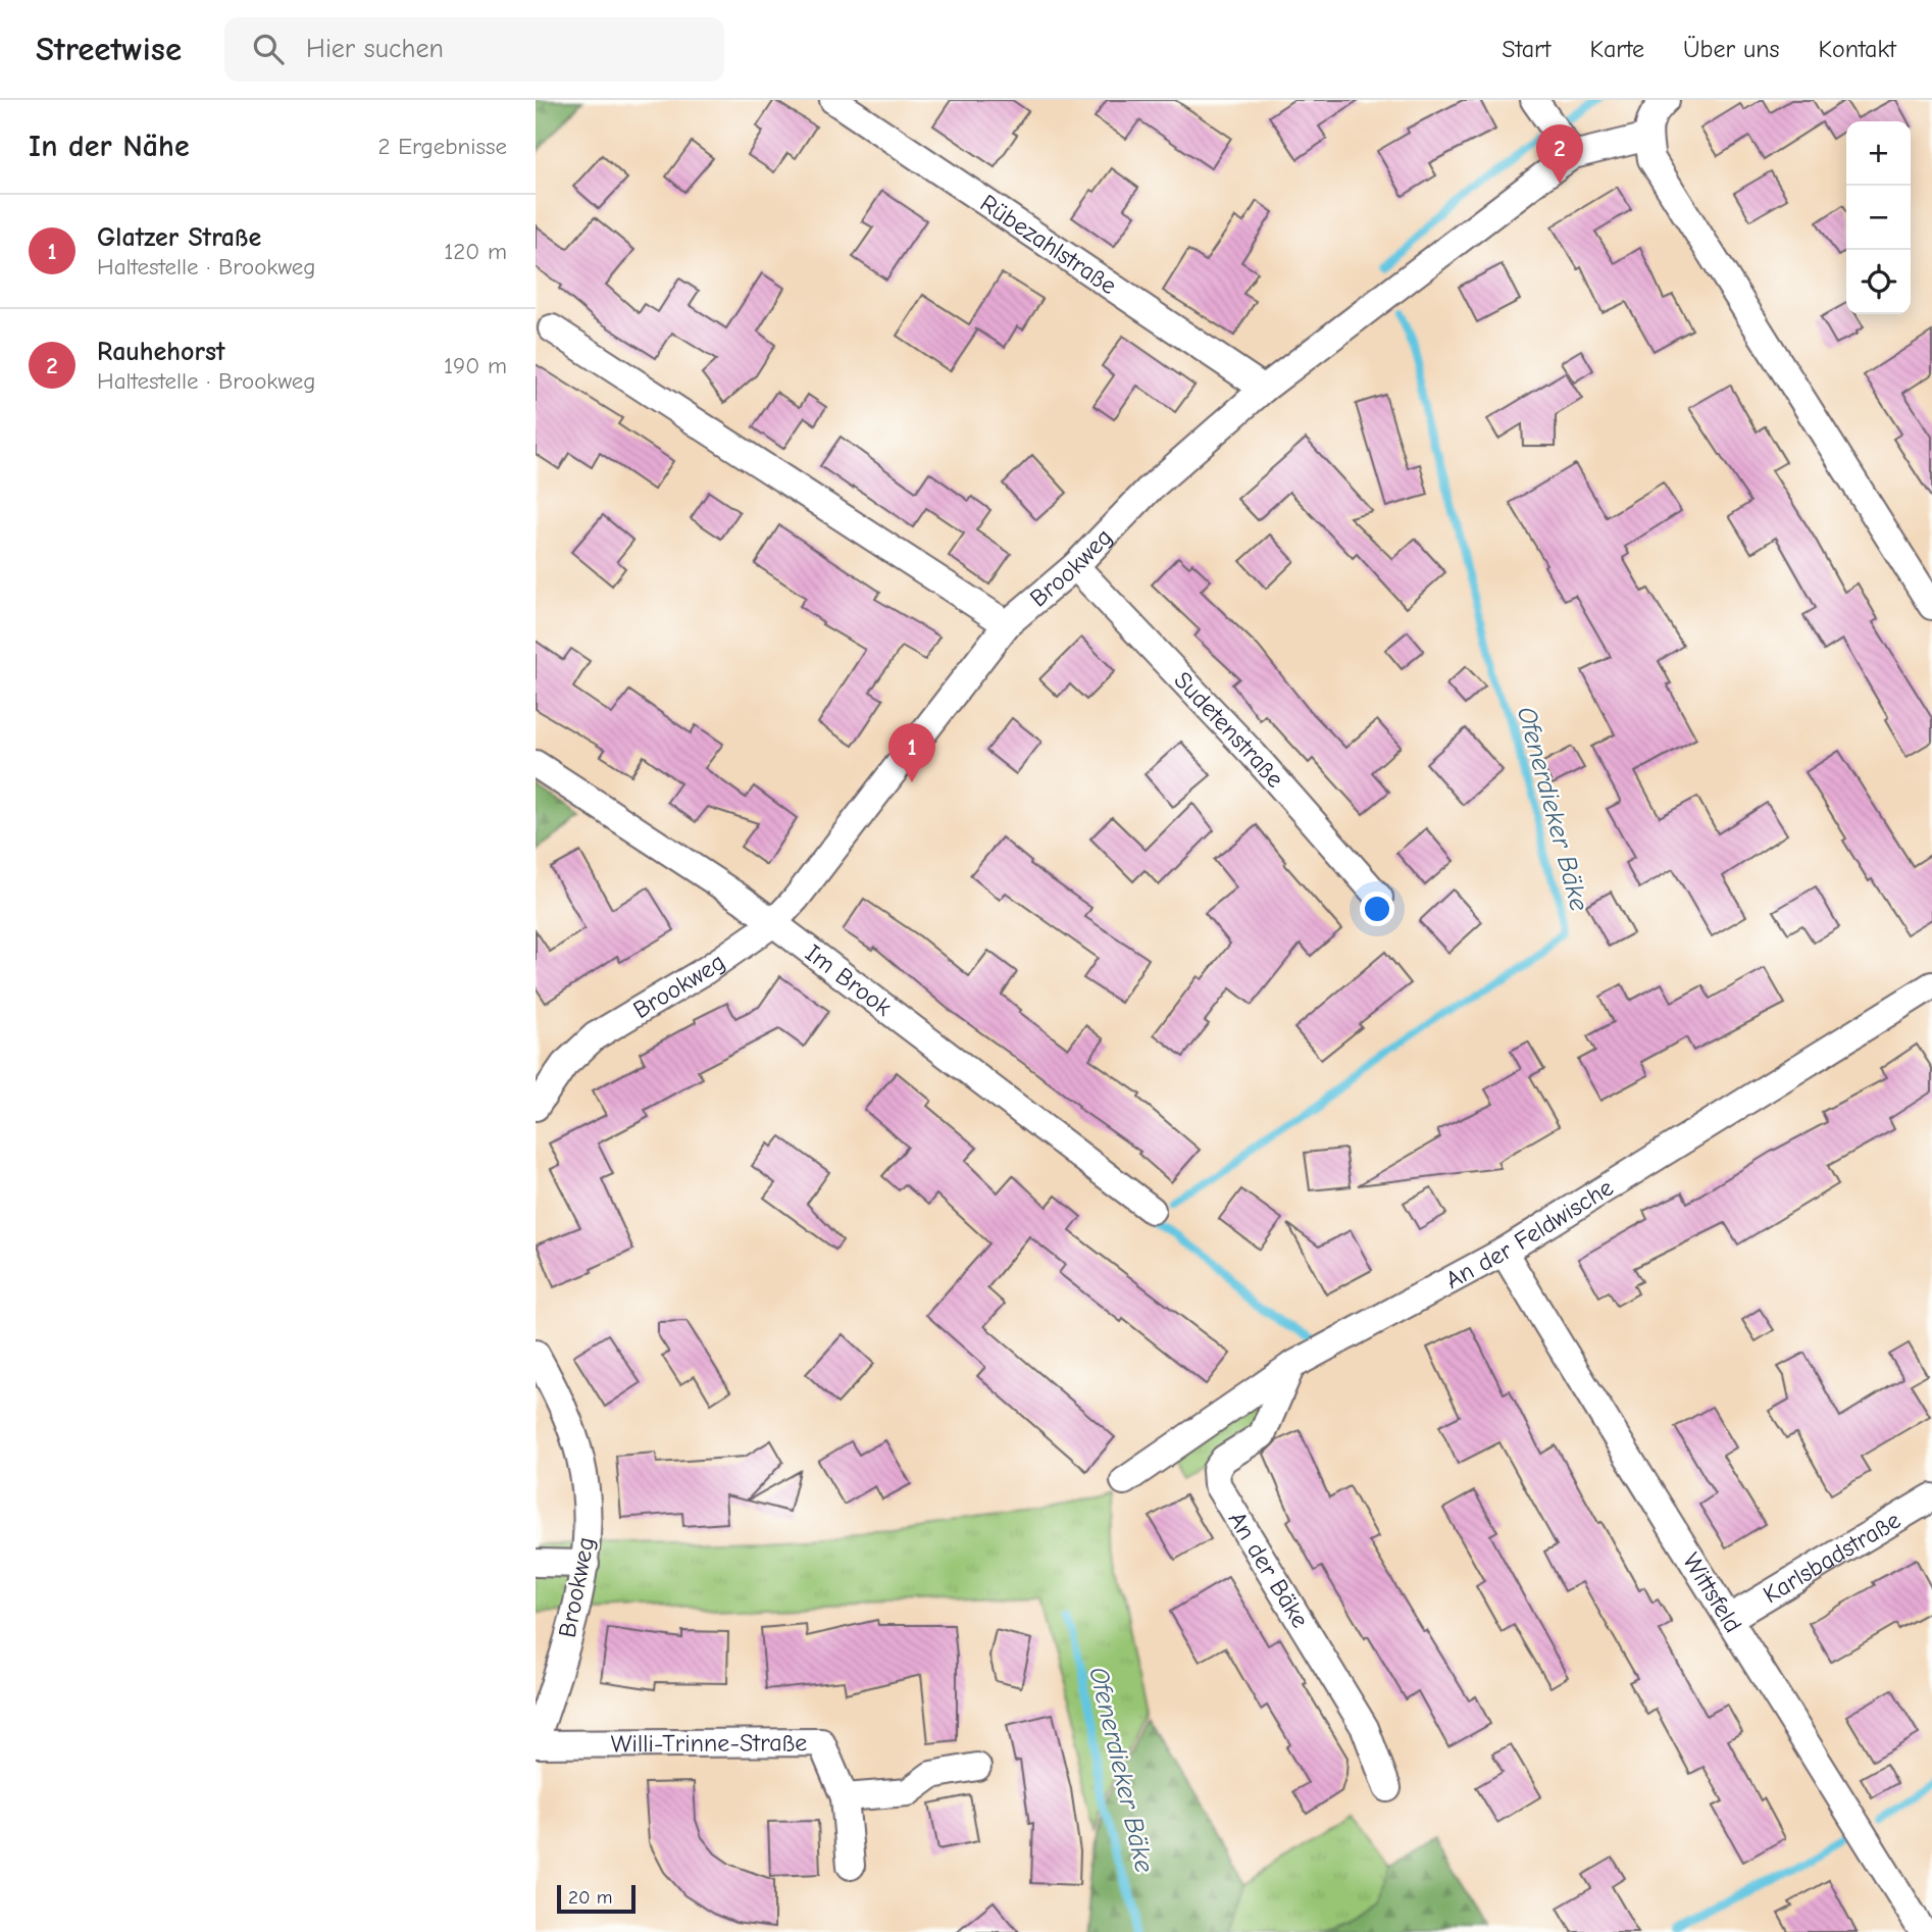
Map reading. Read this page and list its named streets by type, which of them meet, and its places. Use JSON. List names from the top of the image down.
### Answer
{
  "streets": {
    "street": [
      "Rübezahlstraße",
      "Brookweg",
      "Sudetenstraße",
      "Im Brook",
      "An der Feldwische",
      "Karlsbadstraße",
      "An der Bäke",
      "Wittsfeld",
      "Willi-Trinne-Straße"
    ]
  },
  "crossings": [
    ["Rübezahlstraße", "Brookweg"],
    ["Brookweg", "Sudetenstraße"],
    ["Brookweg", "Im Brook"],
    ["Brookweg", "Willi-Trinne-Straße"],
    ["An der Feldwische", "An der Bäke"],
    ["An der Feldwische", "Wittsfeld"],
    ["Karlsbadstraße", "Wittsfeld"]
  ],
  "water": ["Ofenerdieker Bäke"],
  "scale_bar": "20 m",
  "page": {
    "header": "Streetwise",
    "search": "Hier suchen",
    "nav": [
      "Start",
      "Karte",
      "Über uns",
      "Kontakt"
    ],
    "heading": ["In der Nähe", "2 Ergebnisse"],
    "map_buttons": ["+", "−"],
    "pins": ["2", "1"],
    "list": [
      {
        "mark": "1",
        "name": "Glatzer Straße",
        "note": "Haltestelle · Brookweg",
        "value": "120 m"
      },
      {
        "mark": "2",
        "name": "Rauhehorst",
        "note": "Haltestelle · Brookweg",
        "value": "190 m"
      }
    ],
    "scale": "20 m"
  }
}
